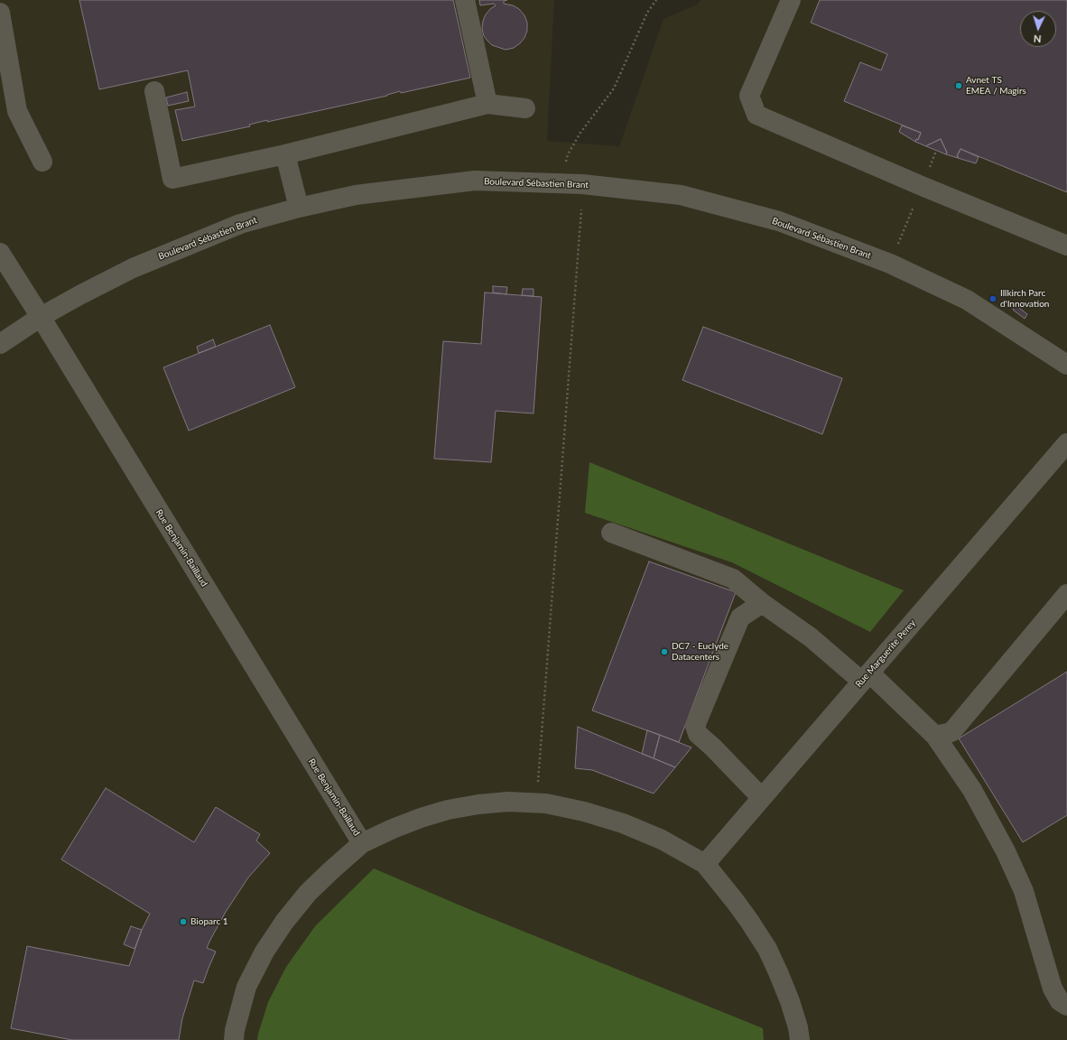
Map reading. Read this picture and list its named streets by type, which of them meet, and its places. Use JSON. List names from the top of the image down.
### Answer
{
  "streets": {
    "street": ["Boulevard Sébastien Brant", "Rue Benjamin-Baillaud", "Rue Marguerite Perey"]
  },
  "crossings": [
    ["Boulevard Sébastien Brant", "Rue Benjamin-Baillaud"]
  ],
  "places": [
    "Avnet TS EMEA / Magirs",
    "Illkirch Parc d'Innovation",
    "DC7 - Euclyde Datacenters",
    "Bioparc 1"
  ],
  "north": "bottom"
}
